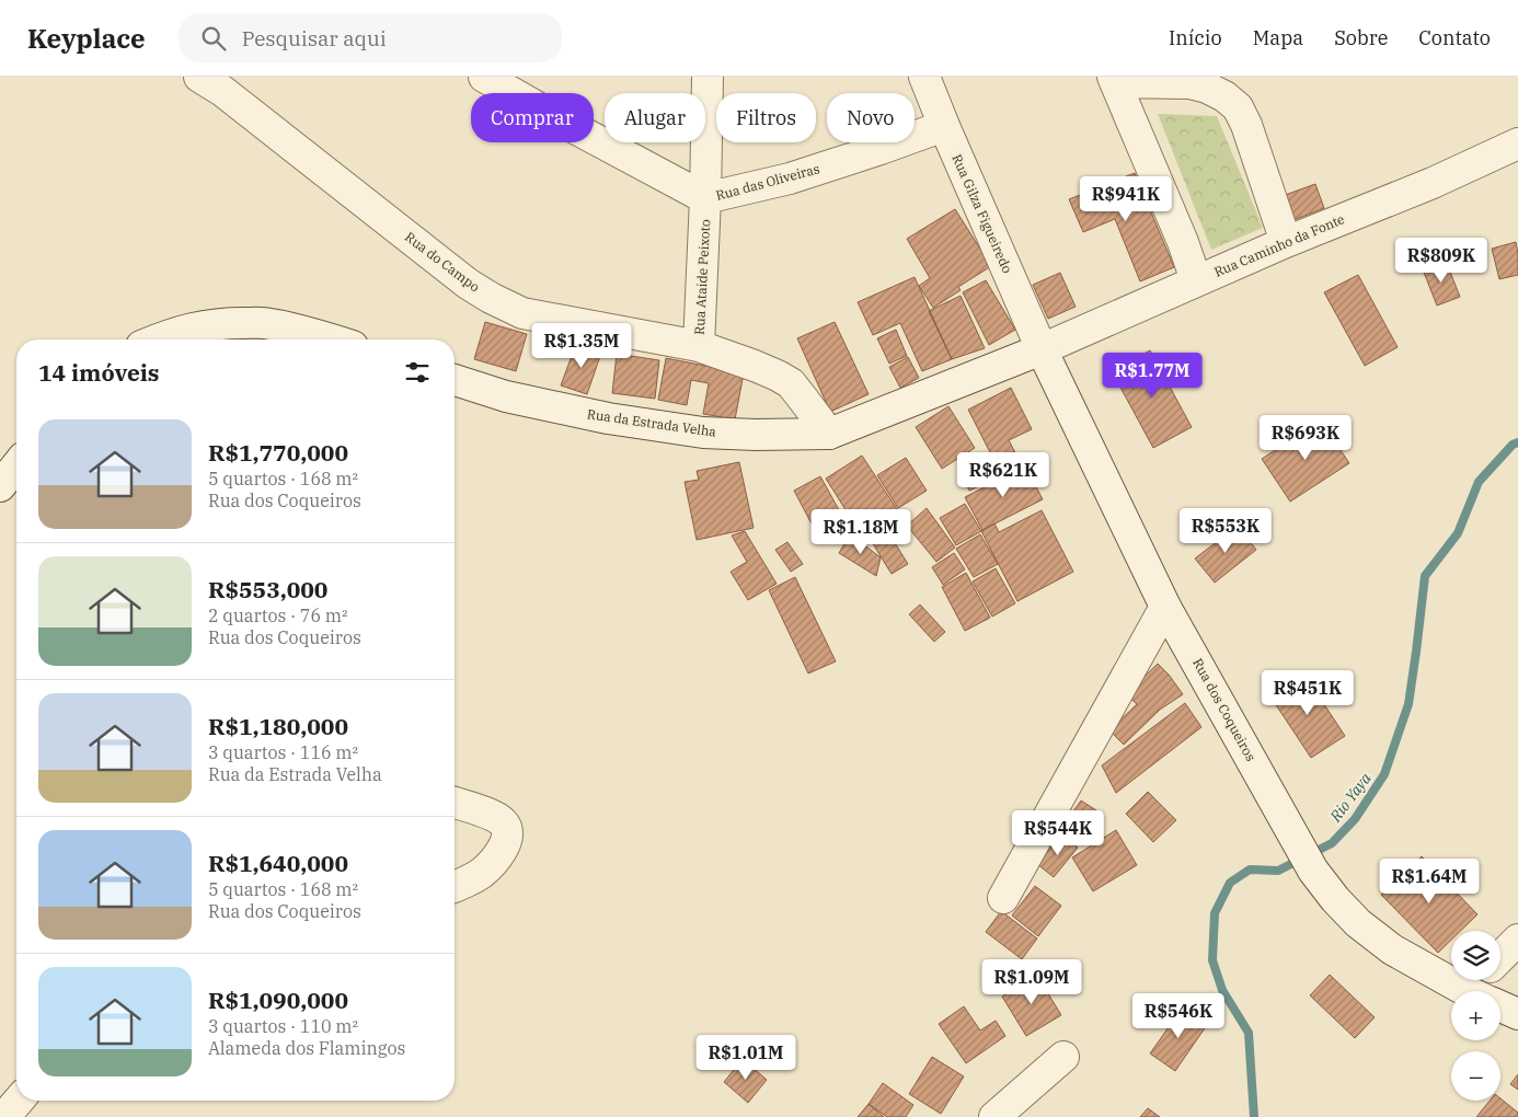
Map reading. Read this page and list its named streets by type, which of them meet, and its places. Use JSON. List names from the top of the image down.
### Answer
{
  "streets": {
    "street": [
      "Rua das Oliveiras",
      "Rua Gilza Figueiredo",
      "Rua Caminho da Fonte",
      "Rua do Campo",
      "Rua Ataide Peixoto",
      "Rua da Estrada Velha",
      "Rua dos Coqueiros"
    ]
  },
  "crossings": [
    ["Rua das Oliveiras", "Rua Gilza Figueiredo"],
    ["Rua das Oliveiras", "Rua Ataide Peixoto"],
    ["Rua Gilza Figueiredo", "Rua Caminho da Fonte"],
    ["Rua Gilza Figueiredo", "Rua da Estrada Velha"],
    ["Rua Gilza Figueiredo", "Rua dos Coqueiros"],
    ["Rua Caminho da Fonte", "Rua da Estrada Velha"],
    ["Rua Caminho da Fonte", "Rua dos Coqueiros"],
    ["Rua do Campo", "Rua Ataide Peixoto"],
    ["Rua do Campo", "Rua da Estrada Velha"],
    ["Rua da Estrada Velha", "Rua dos Coqueiros"]
  ],
  "water": ["Rio Yaya"],
  "page": {
    "header": "Keyplace",
    "search": "Pesquisar aqui",
    "nav": [
      "Início",
      "Mapa",
      "Sobre",
      "Contato"
    ],
    "chip": [
      "Comprar",
      "Alugar",
      "Filtros",
      "Novo"
    ],
    "price": [
      "R$941K",
      "R$809K",
      "R$1.35M",
      "R$1.77M",
      "R$693K",
      "R$621K",
      "R$553K",
      "R$1.18M",
      "R$451K",
      "R$544K",
      "R$1.64M",
      "R$1.09M",
      "R$546K",
      "R$1.01M"
    ],
    "heading": "14 imóveis",
    "list": [
      {
        "name": "R$1,770,000",
        "note": "5 quartos · 168 m² · Rua dos Coqueiros"
      },
      {
        "name": "R$553,000",
        "note": "2 quartos · 76 m² · Rua dos Coqueiros"
      },
      {
        "name": "R$1,180,000",
        "note": "3 quartos · 116 m² · Rua da Estrada Velha"
      },
      {
        "name": "R$1,640,000",
        "note": "5 quartos · 168 m² · Rua dos Coqueiros"
      },
      {
        "name": "R$1,090,000",
        "note": "3 quartos · 110 m² · Alameda dos Flamingos"
      }
    ],
    "map_buttons": ["+", "−"]
  }
}
